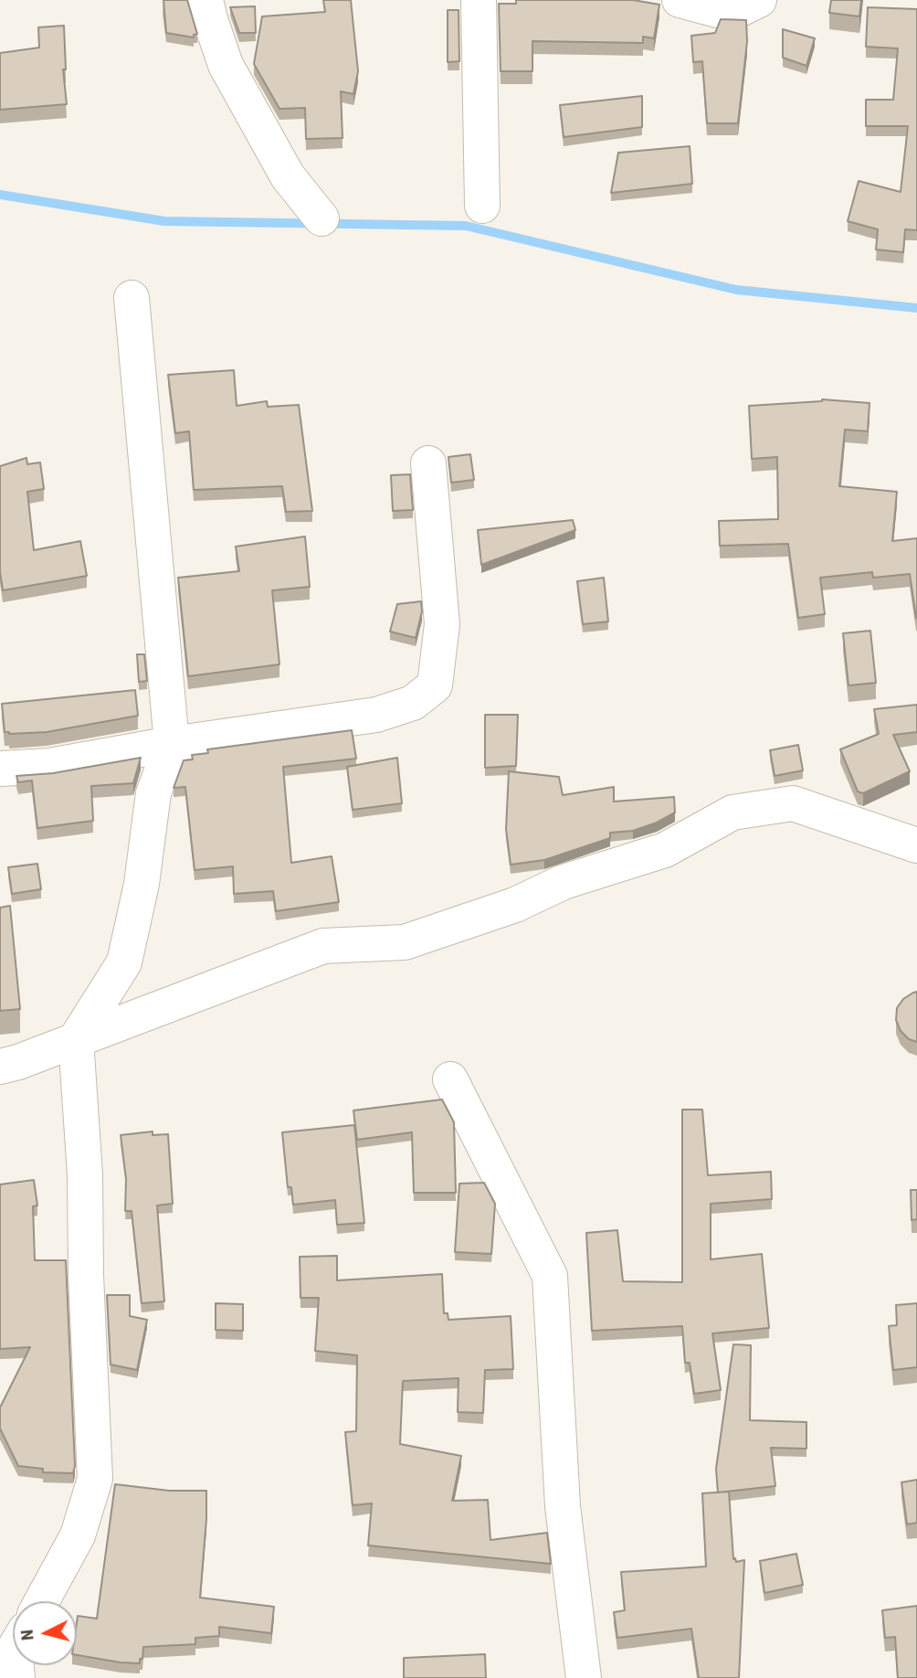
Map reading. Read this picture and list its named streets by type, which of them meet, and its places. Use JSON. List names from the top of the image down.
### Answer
{
  "north": "left"
}
